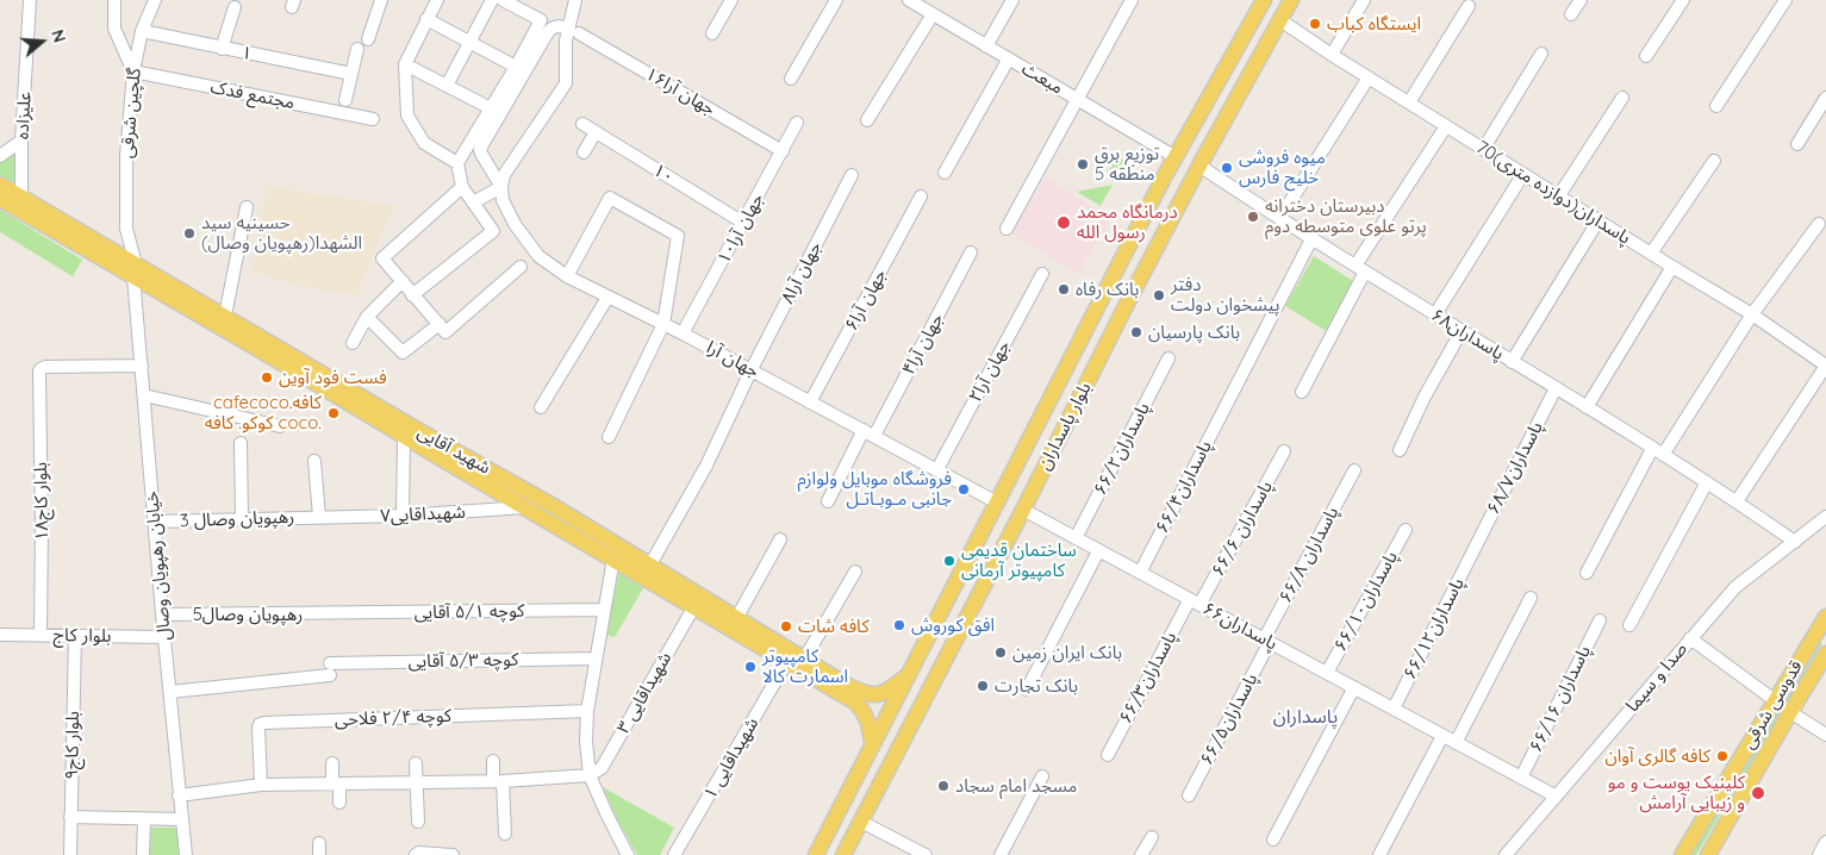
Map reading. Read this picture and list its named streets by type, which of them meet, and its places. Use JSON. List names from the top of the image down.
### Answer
{
  "streets": {
    "main road": ["بلوار پاسداران", "شهید آقایی", "قدوسی شرقی"],
    "street": [
      "۱",
      "مبعث",
      "جهان آرا۱۶",
      "مجتمع فدک",
      "گلچین شرقی",
      "علیزاده",
      "۱۰",
      "70پاسداران(دوازده متری)",
      "جهان آرا۱۰",
      "جهان آرا۸",
      "جهان آرا۶",
      "پاسداران۶۸",
      "جهان آرا۴",
      "جهان آرا",
      "جهان آرا۲",
      "پاسداران۶۶/۲",
      "پاسداران۶۸/۷",
      "پاسداران۶۶/۴",
      "بلوار کاج۱۸",
      "شهیداقایی۷",
      "3 رهپویان وصال",
      "پاسداران ۶۶/۶",
      "پاسداران ۶۶/۸",
      "خیابان رهپویان وصال",
      "پاسداران۶۶/۱۰",
      "کوچه ۵/۱ آقایی",
      "رهپویان وصال5",
      "پاسداران۶۶",
      "پاسداران۶۶/۱۲",
      "بلوار کاج",
      "کوچه ۵/۳ آقایی",
      "پاسداران۶۶/۳",
      "صدا و سیما",
      "۳ شهیداقایی",
      "پاسداران ۶۶/۱۶",
      "کوچه ۲/۴ فلاحی",
      "پاسداران۶۶/۵",
      "بلوار کاج۹",
      "۱ شهیداقایی"
    ]
  },
  "crossings": [
    ["۱", "گلچین شرقی"],
    ["مبعث", "بلوار پاسداران"],
    ["جهان آرا۱۶", "جهان آرا۱۰"],
    ["جهان آرا۱۶", "جهان آرا"],
    ["مجتمع فدک", "گلچین شرقی"],
    ["گلچین شرقی", "شهید آقایی"],
    ["گلچین شرقی", "خیابان رهپویان وصال"],
    ["علیزاده", "شهید آقایی"],
    ["۱۰", "جهان آرا۱۰"],
    ["70پاسداران(دوازده متری)", "بلوار پاسداران"],
    ["جهان آرا۱۰", "جهان آرا"],
    ["جهان آرا۸", "جهان آرا"],
    ["جهان آرا۸", "شهید آقایی"],
    ["جهان آرا۶", "جهان آرا"],
    ["پاسداران۶۸", "بلوار پاسداران"],
    ["پاسداران۶۸", "پاسداران۶۸/۷"],
    ["پاسداران۶۸", "پاسداران۶۶/۴"],
    ["پاسداران۶۸", "صدا و سیما"],
    ["جهان آرا۴", "جهان آرا"],
    ["جهان آرا", "جهان آرا۲"],
    ["جهان آرا", "بلوار پاسداران"],
    ["بلوار پاسداران", "پاسداران۶۶"],
    ["پاسداران۶۶/۲", "پاسداران۶۶"],
    ["شهید آقایی", "شهیداقایی۷"],
    ["شهید آقایی", "خیابان رهپویان وصال"],
    ["شهید آقایی", "۳ شهیداقایی"],
    ["شهید آقایی", "۱ شهیداقایی"],
    ["پاسداران۶۸/۷", "پاسداران۶۶/۱۲"],
    ["پاسداران۶۶/۴", "پاسداران۶۶"],
    ["بلوار کاج۱۸", "خیابان رهپویان وصال"],
    ["بلوار کاج۱۸", "بلوار کاج"],
    ["شهیداقایی۷", "3 رهپویان وصال"],
    ["3 رهپویان وصال", "خیابان رهپویان وصال"],
    ["پاسداران ۶۶/۶", "پاسداران۶۶"],
    ["پاسداران ۶۶/۶", "پاسداران۶۶/۳"],
    ["پاسداران ۶۶/۸", "پاسداران۶۶"],
    ["پاسداران ۶۶/۸", "پاسداران۶۶/۵"],
    ["خیابان رهپویان وصال", "رهپویان وصال5"],
    ["خیابان رهپویان وصال", "بلوار کاج"],
    ["خیابان رهپویان وصال", "کوچه ۵/۳ آقایی"],
    ["پاسداران۶۶/۱۰", "پاسداران۶۶"],
    ["کوچه ۵/۱ آقایی", "رهپویان وصال5"],
    ["پاسداران۶۶", "پاسداران۶۶/۱۲"],
    ["پاسداران۶۶", "پاسداران۶۶/۳"],
    ["پاسداران۶۶", "صدا و سیما"],
    ["پاسداران۶۶", "پاسداران ۶۶/۱۶"],
    ["پاسداران۶۶", "پاسداران۶۶/۵"],
    ["بلوار کاج", "بلوار کاج۹"]
  ],
  "districts": ["پاسداران"],
  "places": [
    "ایستگاه کباب",
    "توزیع برق منطقه 5",
    "میوه فروشی خلیج فارس",
    "دبیرستان دخترانه پرتو علوی متوسطه دوم",
    "درمانگاه محمد رسول الله",
    "حسینیه سید الشهدا(رهپویان وصال)",
    "بانک رفاه",
    "دفتر پیشخوان دولت",
    "بانک پارسیان",
    "فست فود آوین",
    "cafecoco.کافه کوکو. کافه coco.",
    "فروشگاه موبایل ولوازم جانبی مـوبـاتـل",
    "ساختمان قدیمی کامپیوتر آرمانی",
    "افق کوروش",
    "کافه شات",
    "بانک ایران زمین",
    "کامپیوتر اسمارت کالا",
    "بانک تجارت",
    "کافه گالری آوان",
    "مسجد امام سجاد",
    "کلینیک پوست و مو و زیبایی آرامش"
  ],
  "north": "right"
}
